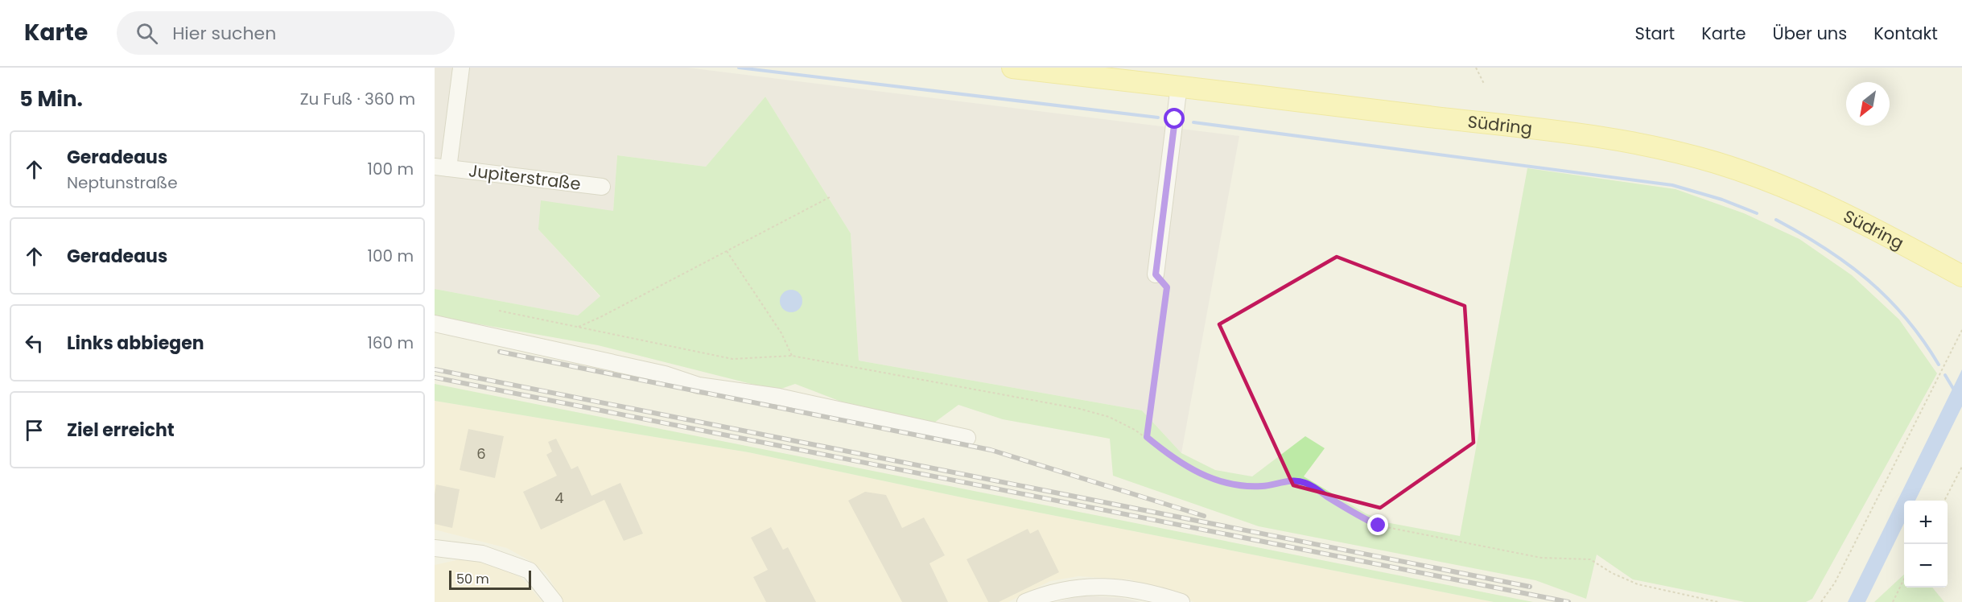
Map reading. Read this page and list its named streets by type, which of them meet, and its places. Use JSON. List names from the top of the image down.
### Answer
{
  "streets": {
    "main road": ["Südring"],
    "street": ["Jupiterstraße"]
  },
  "house_numbers": ["6", "4"],
  "scale_bar": "50 m",
  "north": "bottom left",
  "page": {
    "header": "Karte",
    "search": "Hier suchen",
    "nav": [
      "Start",
      "Karte",
      "Über uns",
      "Kontakt"
    ],
    "heading": ["5 Min.", "Zu Fuß · 360 m"],
    "list": [
      ["Geradeaus", "Neptunstraße", "100 m"],
      ["Geradeaus", "100 m"],
      ["Links abbiegen", "160 m"],
      "Ziel erreicht"
    ],
    "map_buttons": ["+", "−"],
    "scale": "50 m"
  }
}
